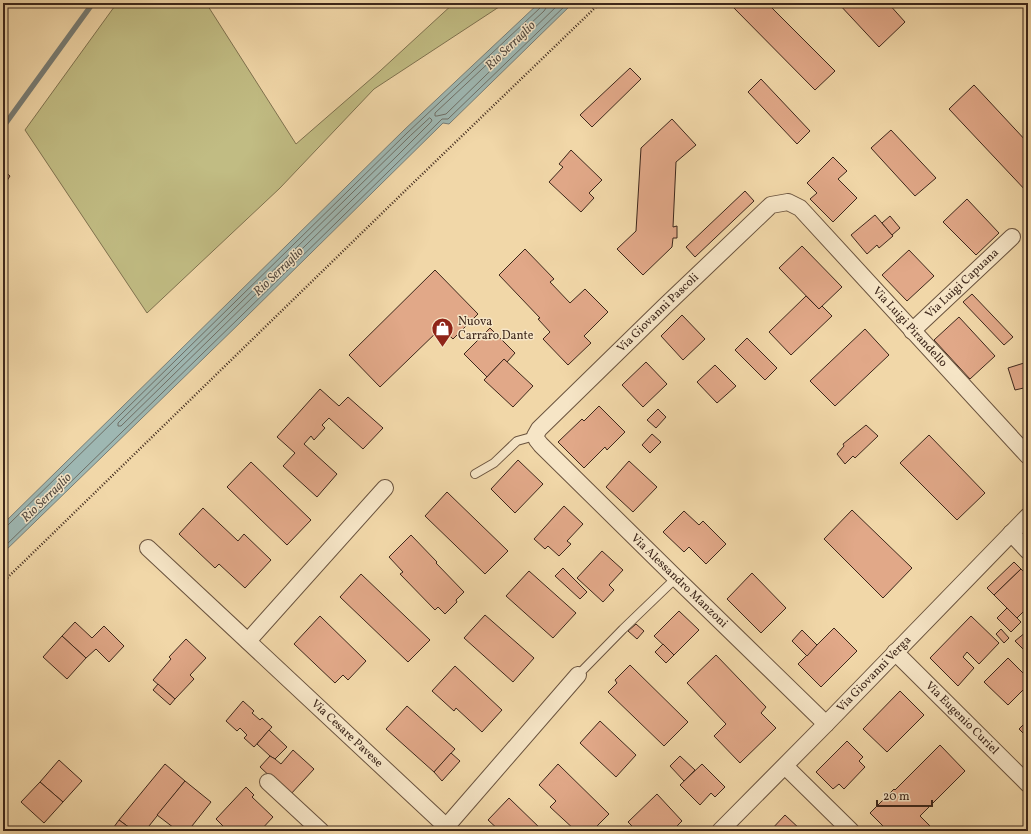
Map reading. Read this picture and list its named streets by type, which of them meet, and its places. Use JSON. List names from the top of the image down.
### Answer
{
  "streets": {
    "street": [
      "Via Luigi Capuana",
      "Via Giovanni Pascoli",
      "Via Luigi Pirandello",
      "Via Alessandro Manzoni",
      "Via Giovanni Verga",
      "Via Eugenio Curiel",
      "Via Cesare Pavese"
    ]
  },
  "crossings": [
    ["Via Luigi Capuana", "Via Luigi Pirandello"],
    ["Via Giovanni Pascoli", "Via Luigi Pirandello"],
    ["Via Giovanni Pascoli", "Via Alessandro Manzoni"],
    ["Via Alessandro Manzoni", "Via Giovanni Verga"],
    ["Via Giovanni Verga", "Via Eugenio Curiel"]
  ],
  "water": ["Rio Serraglio"],
  "places": {
    "shop": ["Nuova Carraro Dante"]
  },
  "scale_bar": "20 m"
}
